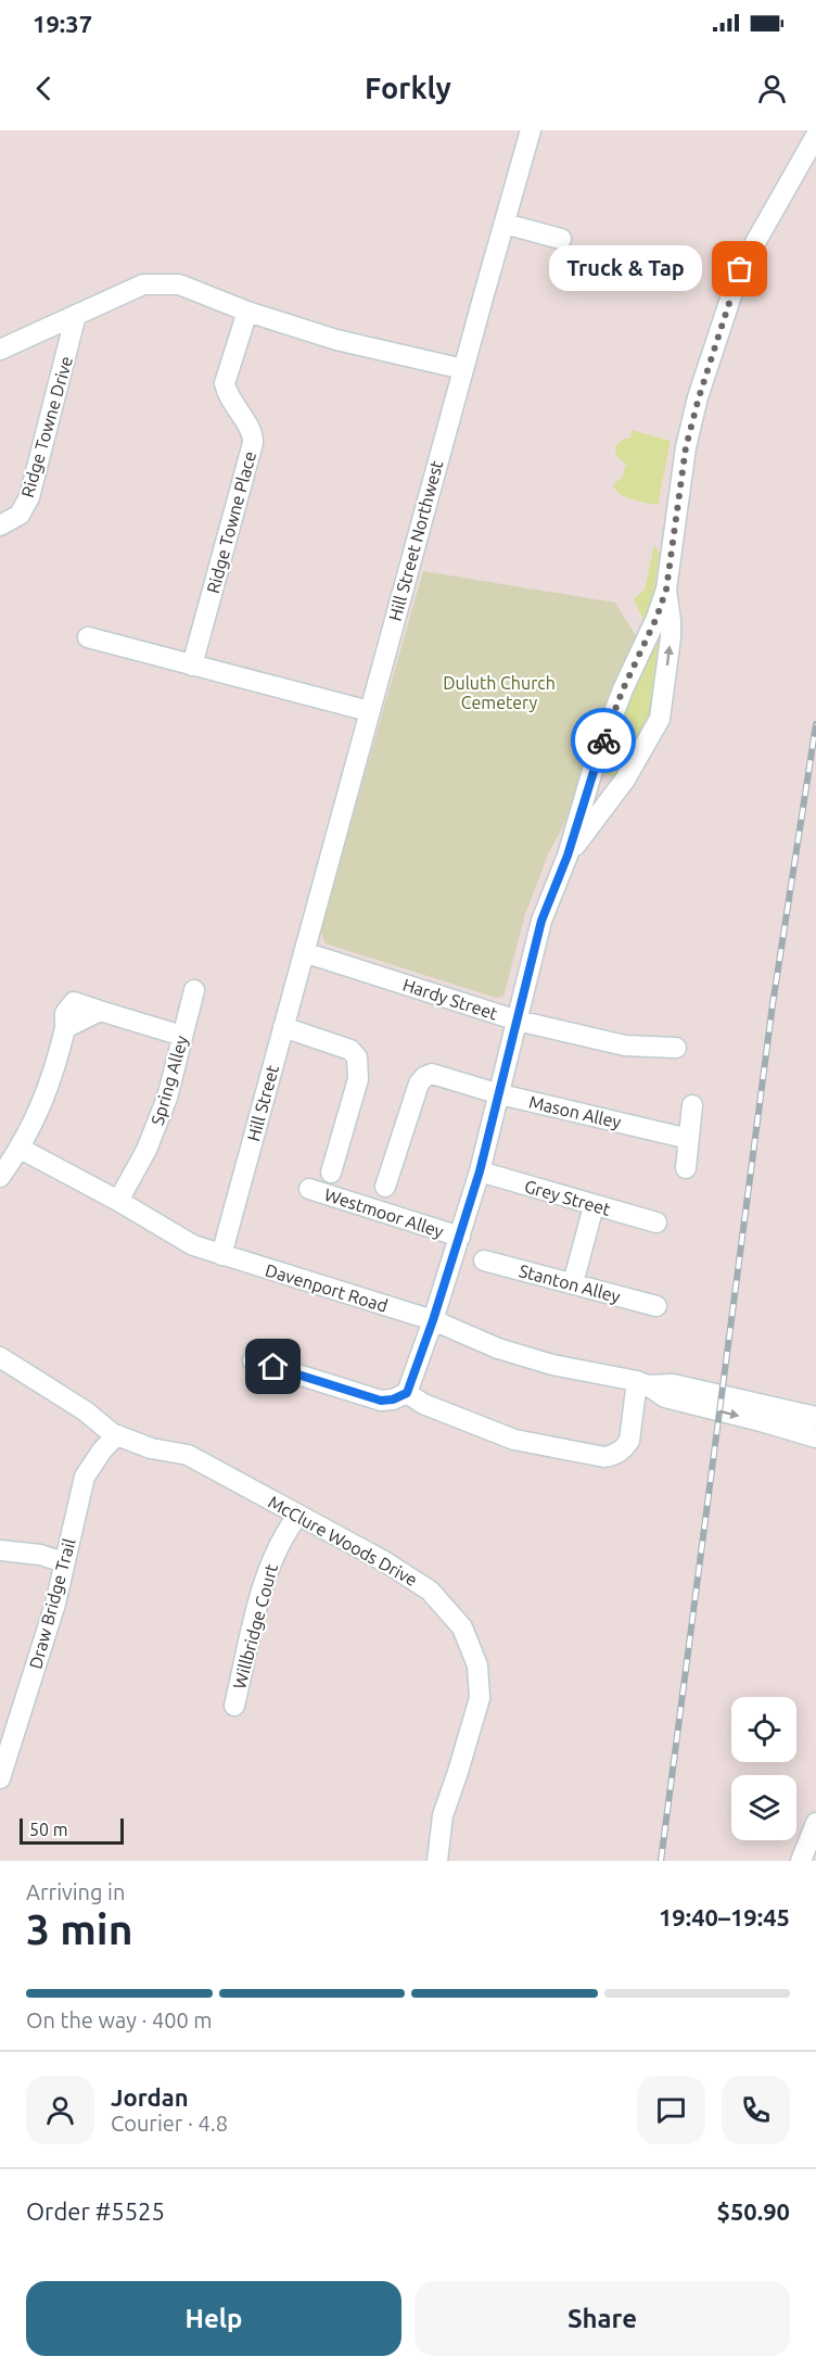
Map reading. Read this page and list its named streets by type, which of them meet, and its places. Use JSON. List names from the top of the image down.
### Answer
{
  "streets": {
    "street": [
      "Ridge Towne Drive",
      "Ridge Towne Place",
      "Hill Street Northwest",
      "Hardy Street",
      "Spring Alley",
      "Hill Street",
      "Mason Alley",
      "Grey Street",
      "Westmoor Alley",
      "Stanton Alley",
      "Davenport Road",
      "McClure Woods Drive",
      "Draw Bridge Trail",
      "Willbridge Court"
    ]
  },
  "crossings": [
    ["Hill Street Northwest", "Hardy Street"],
    ["Hill Street Northwest", "Hill Street"],
    ["Hardy Street", "Hill Street"],
    ["Spring Alley", "Davenport Road"],
    ["Hill Street", "Davenport Road"],
    ["McClure Woods Drive", "Draw Bridge Trail"],
    ["McClure Woods Drive", "Willbridge Court"]
  ],
  "parks": ["Duluth Church Cemetery"],
  "places": ["Truck & Tap"],
  "scale_bar": "50 m",
  "page": {
    "status": "19:37",
    "header": "Forkly",
    "bubble": "Truck & Tap",
    "scale": "50 m",
    "heading": ["3 min", "Arriving in", "19:40–19:45"],
    "panel": [
      "Jordan",
      "Courier · 4.8",
      "Order #5525",
      "$50.90"
    ],
    "bar": "On the way · 400 m",
    "buttons": ["Help", "Share"]
  }
}
